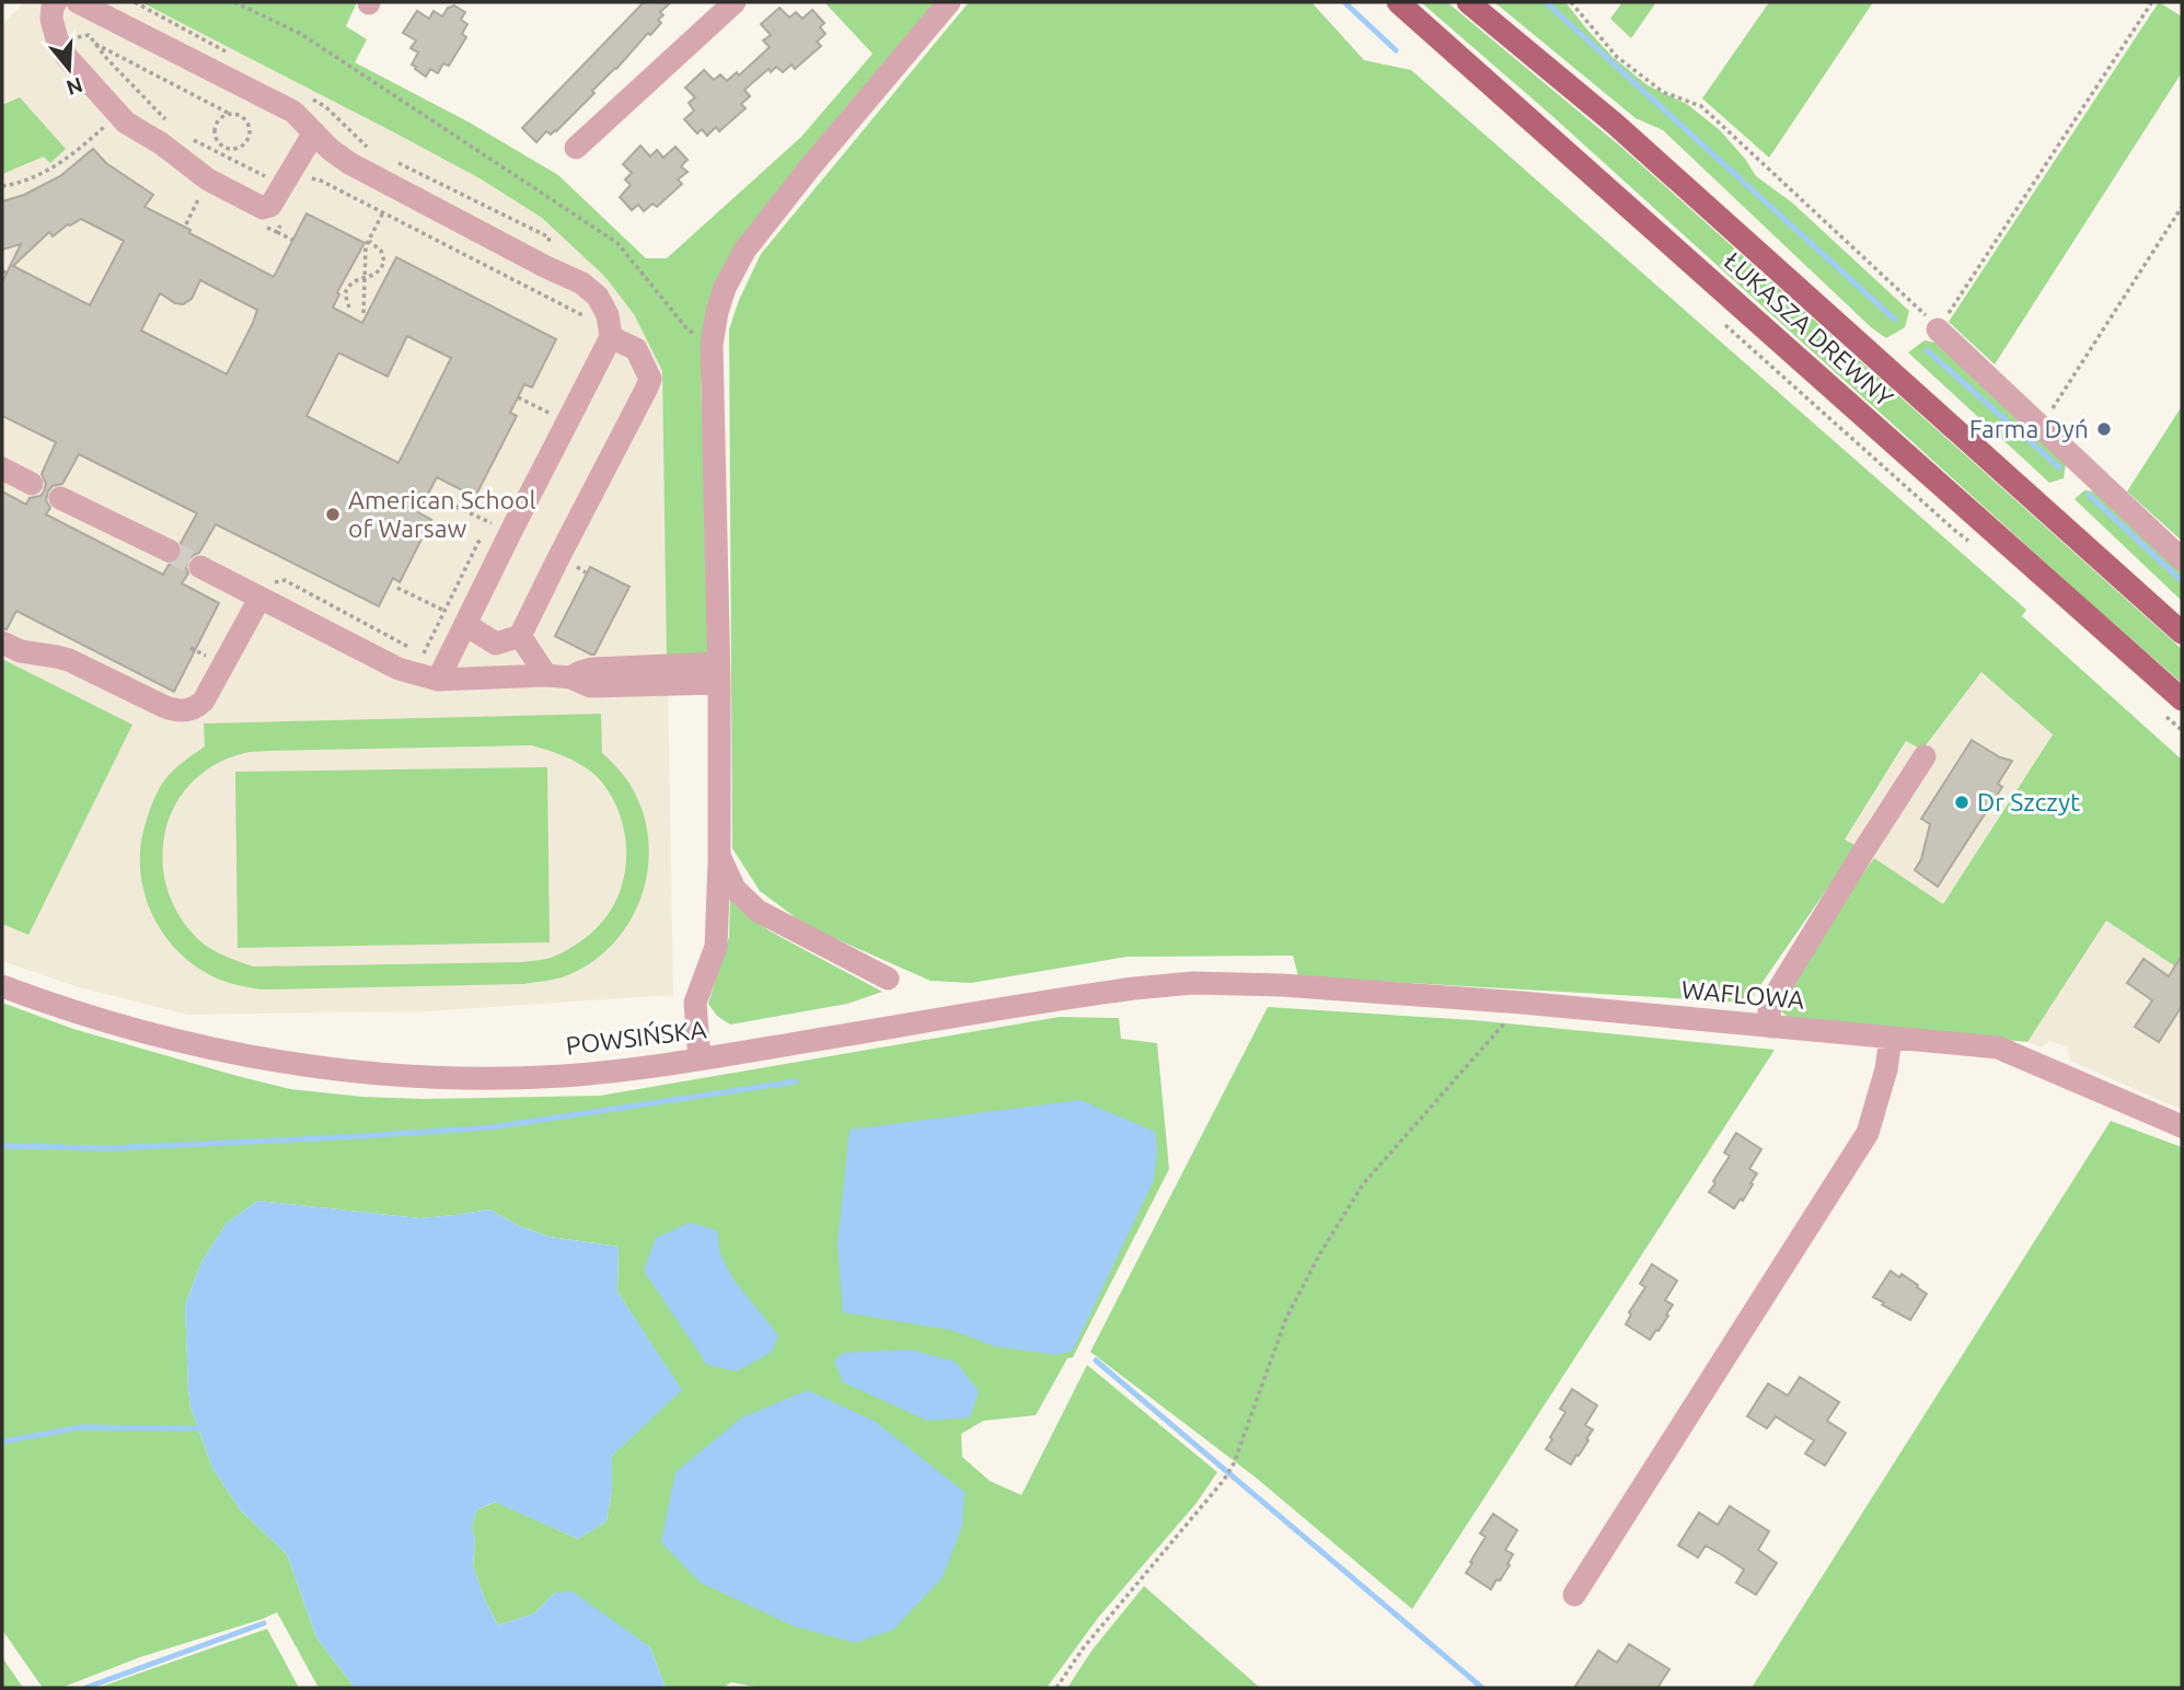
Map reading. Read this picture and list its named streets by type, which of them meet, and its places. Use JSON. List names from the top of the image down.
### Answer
{
  "streets": {
    "main road": ["ŁUKASZA DREWNY"],
    "street": ["WAFLOWA", "POWSIŃSKA"]
  },
  "crossings": [
    ["WAFLOWA", "POWSIŃSKA"]
  ],
  "places": ["Farma Dyń", "American School of Warsaw", "Dr Szczyt"],
  "north": "bottom"
}
